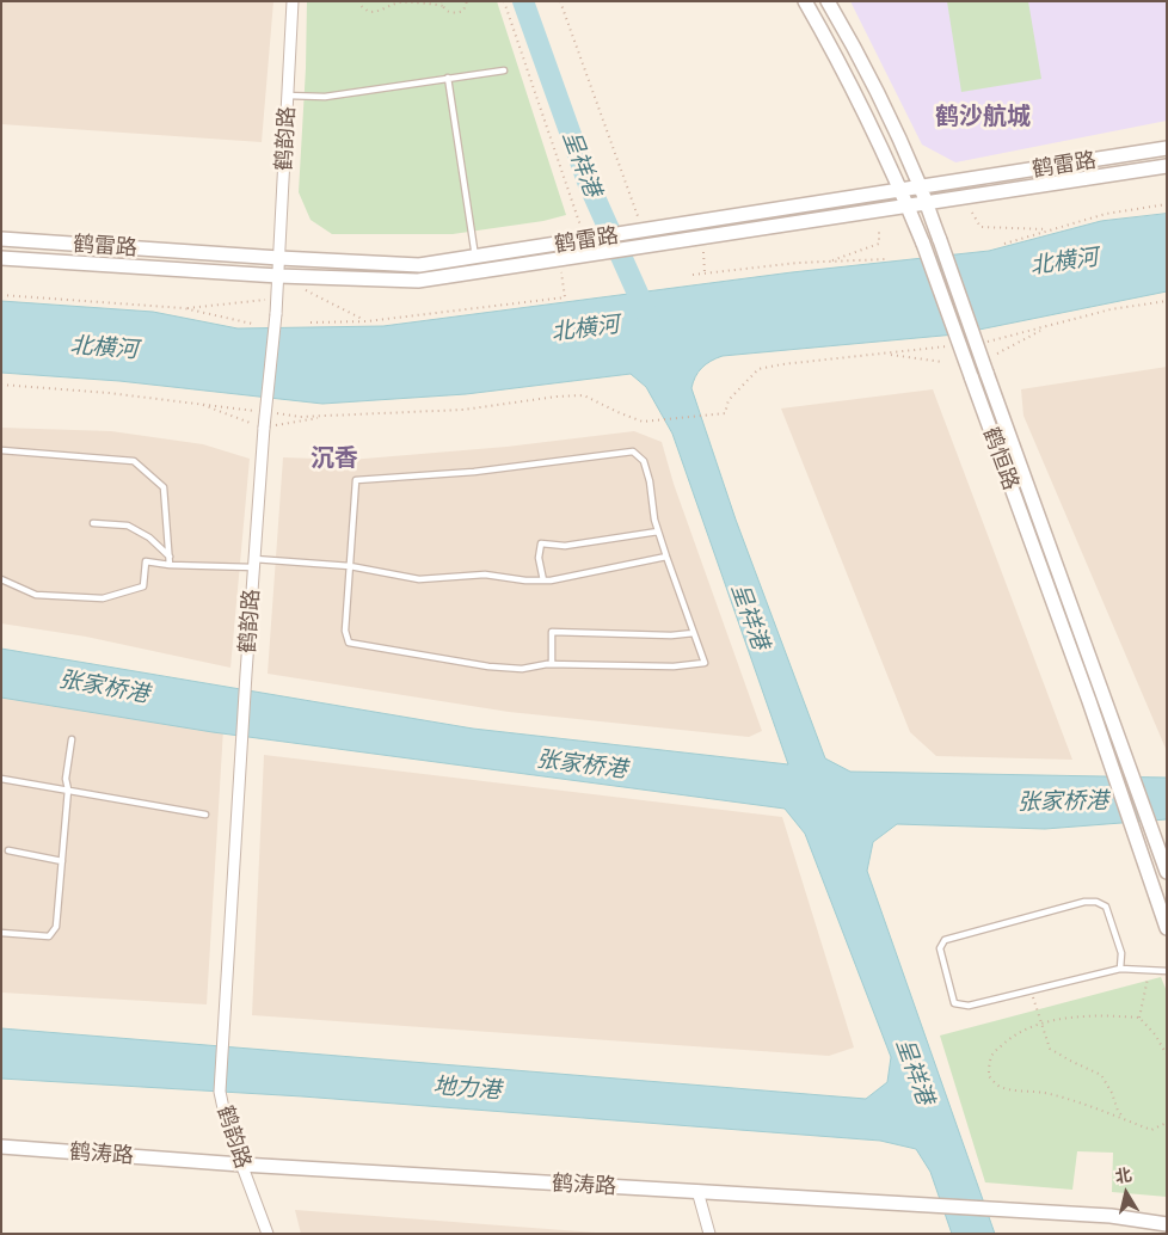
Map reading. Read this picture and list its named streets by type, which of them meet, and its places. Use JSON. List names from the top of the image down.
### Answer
{
  "streets": {
    "street": [
      "鹤韵路",
      "鹤雷路",
      "鹤恒路",
      "鹤涛路"
    ]
  },
  "crossings": [
    ["鹤韵路", "鹤雷路"],
    ["鹤韵路", "鹤涛路"],
    ["鹤雷路", "鹤恒路"]
  ],
  "districts": ["鹤沙航城", "沉香"],
  "water": [
    "呈祥港",
    "北横河",
    "张家桥港",
    "地力港"
  ],
  "north": "top"
}
